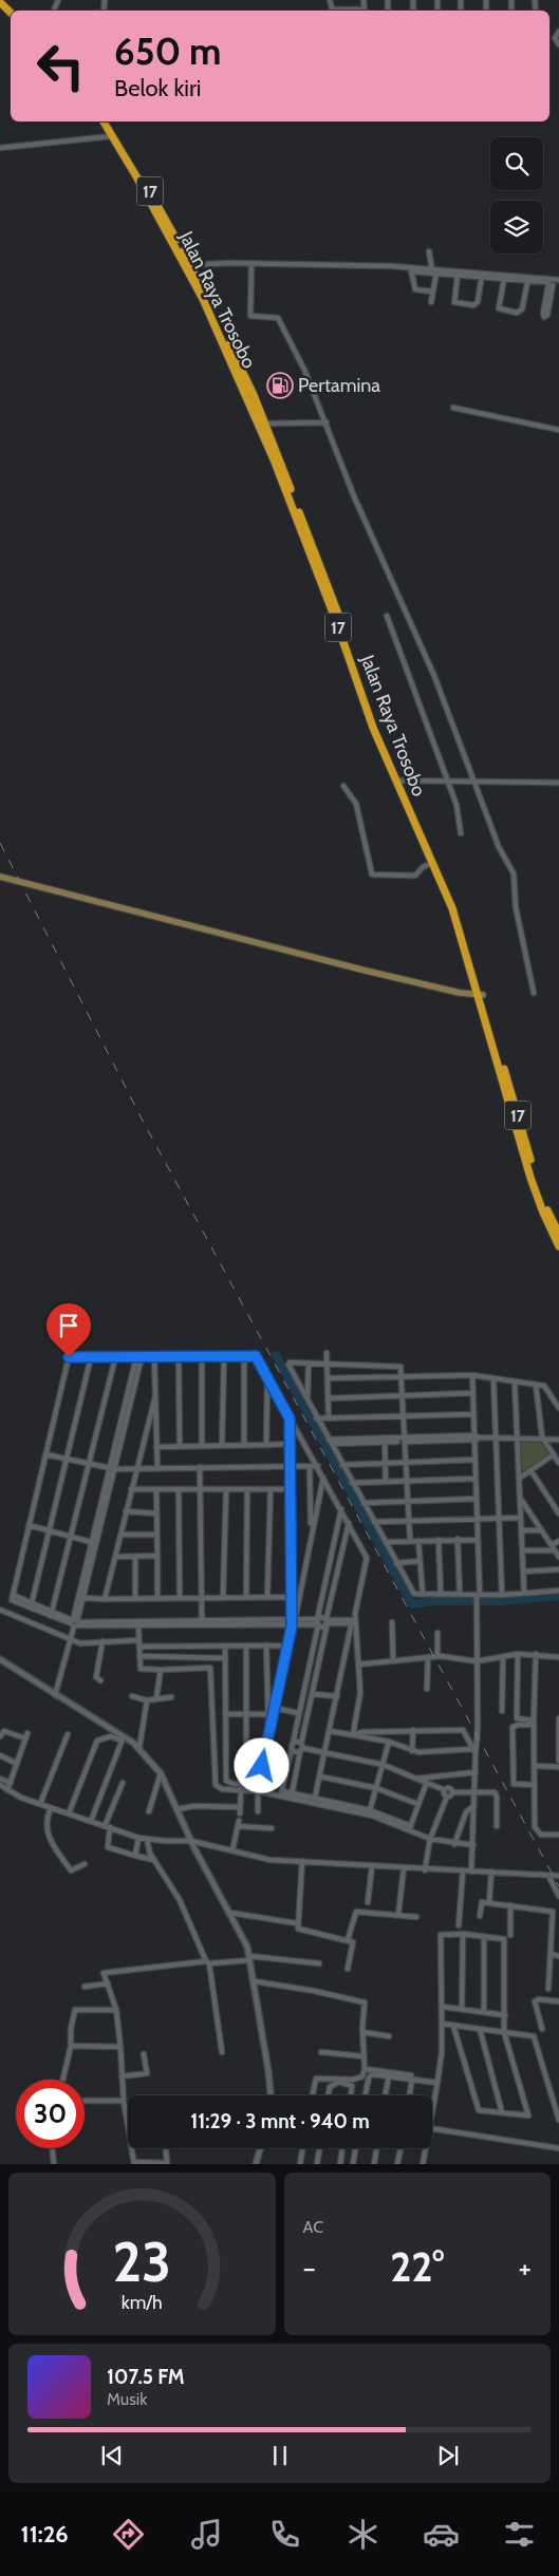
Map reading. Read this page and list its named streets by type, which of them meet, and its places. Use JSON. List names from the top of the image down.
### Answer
{
  "streets": {
    "highway": ["17", "Jalan Raya Trosobo"]
  },
  "places": {
    "fuel station": ["Pertamina"]
  },
  "page": {
    "turn": ["650 m", "Belok kiri"],
    "limit": "30",
    "trip": "11:29 · 3 mnt · 940 m",
    "tile": "AC",
    "heat": ["−", "22°", "+"],
    "song": ["107.5 FM", "Musik"],
    "tabs": "11:26",
    "gauge": ["23", "km/h"]
  }
}
